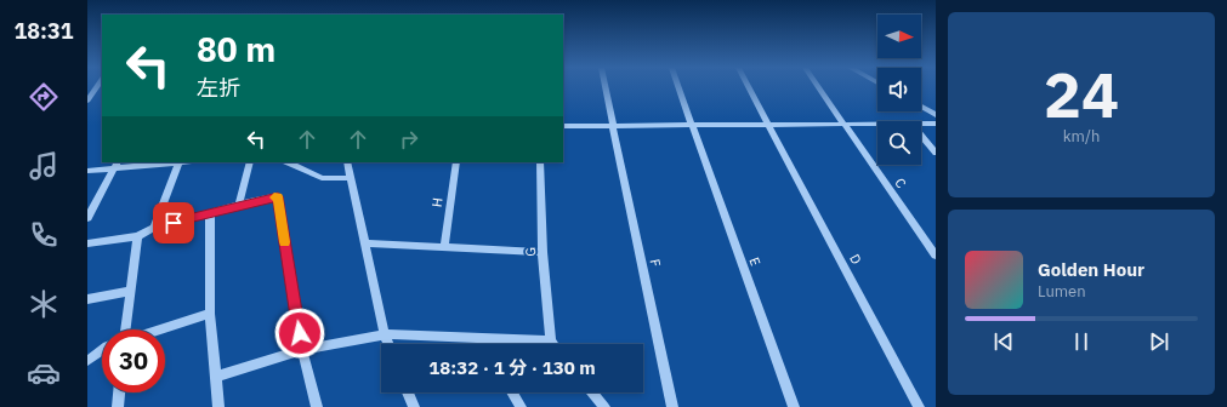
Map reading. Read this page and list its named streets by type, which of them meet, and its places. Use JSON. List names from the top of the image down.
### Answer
{
  "streets": {
    "street": [
      "C",
      "H",
      "G",
      "D",
      "E",
      "F"
    ]
  },
  "north": "right",
  "page": {
    "tabs": "18:31",
    "tile": ["24", "km/h"],
    "turn": ["80 m", "左折"],
    "song": ["Golden Hour", "Lumen"],
    "limit": "30",
    "trip": "18:32 · 1 分 · 130 m"
  }
}
